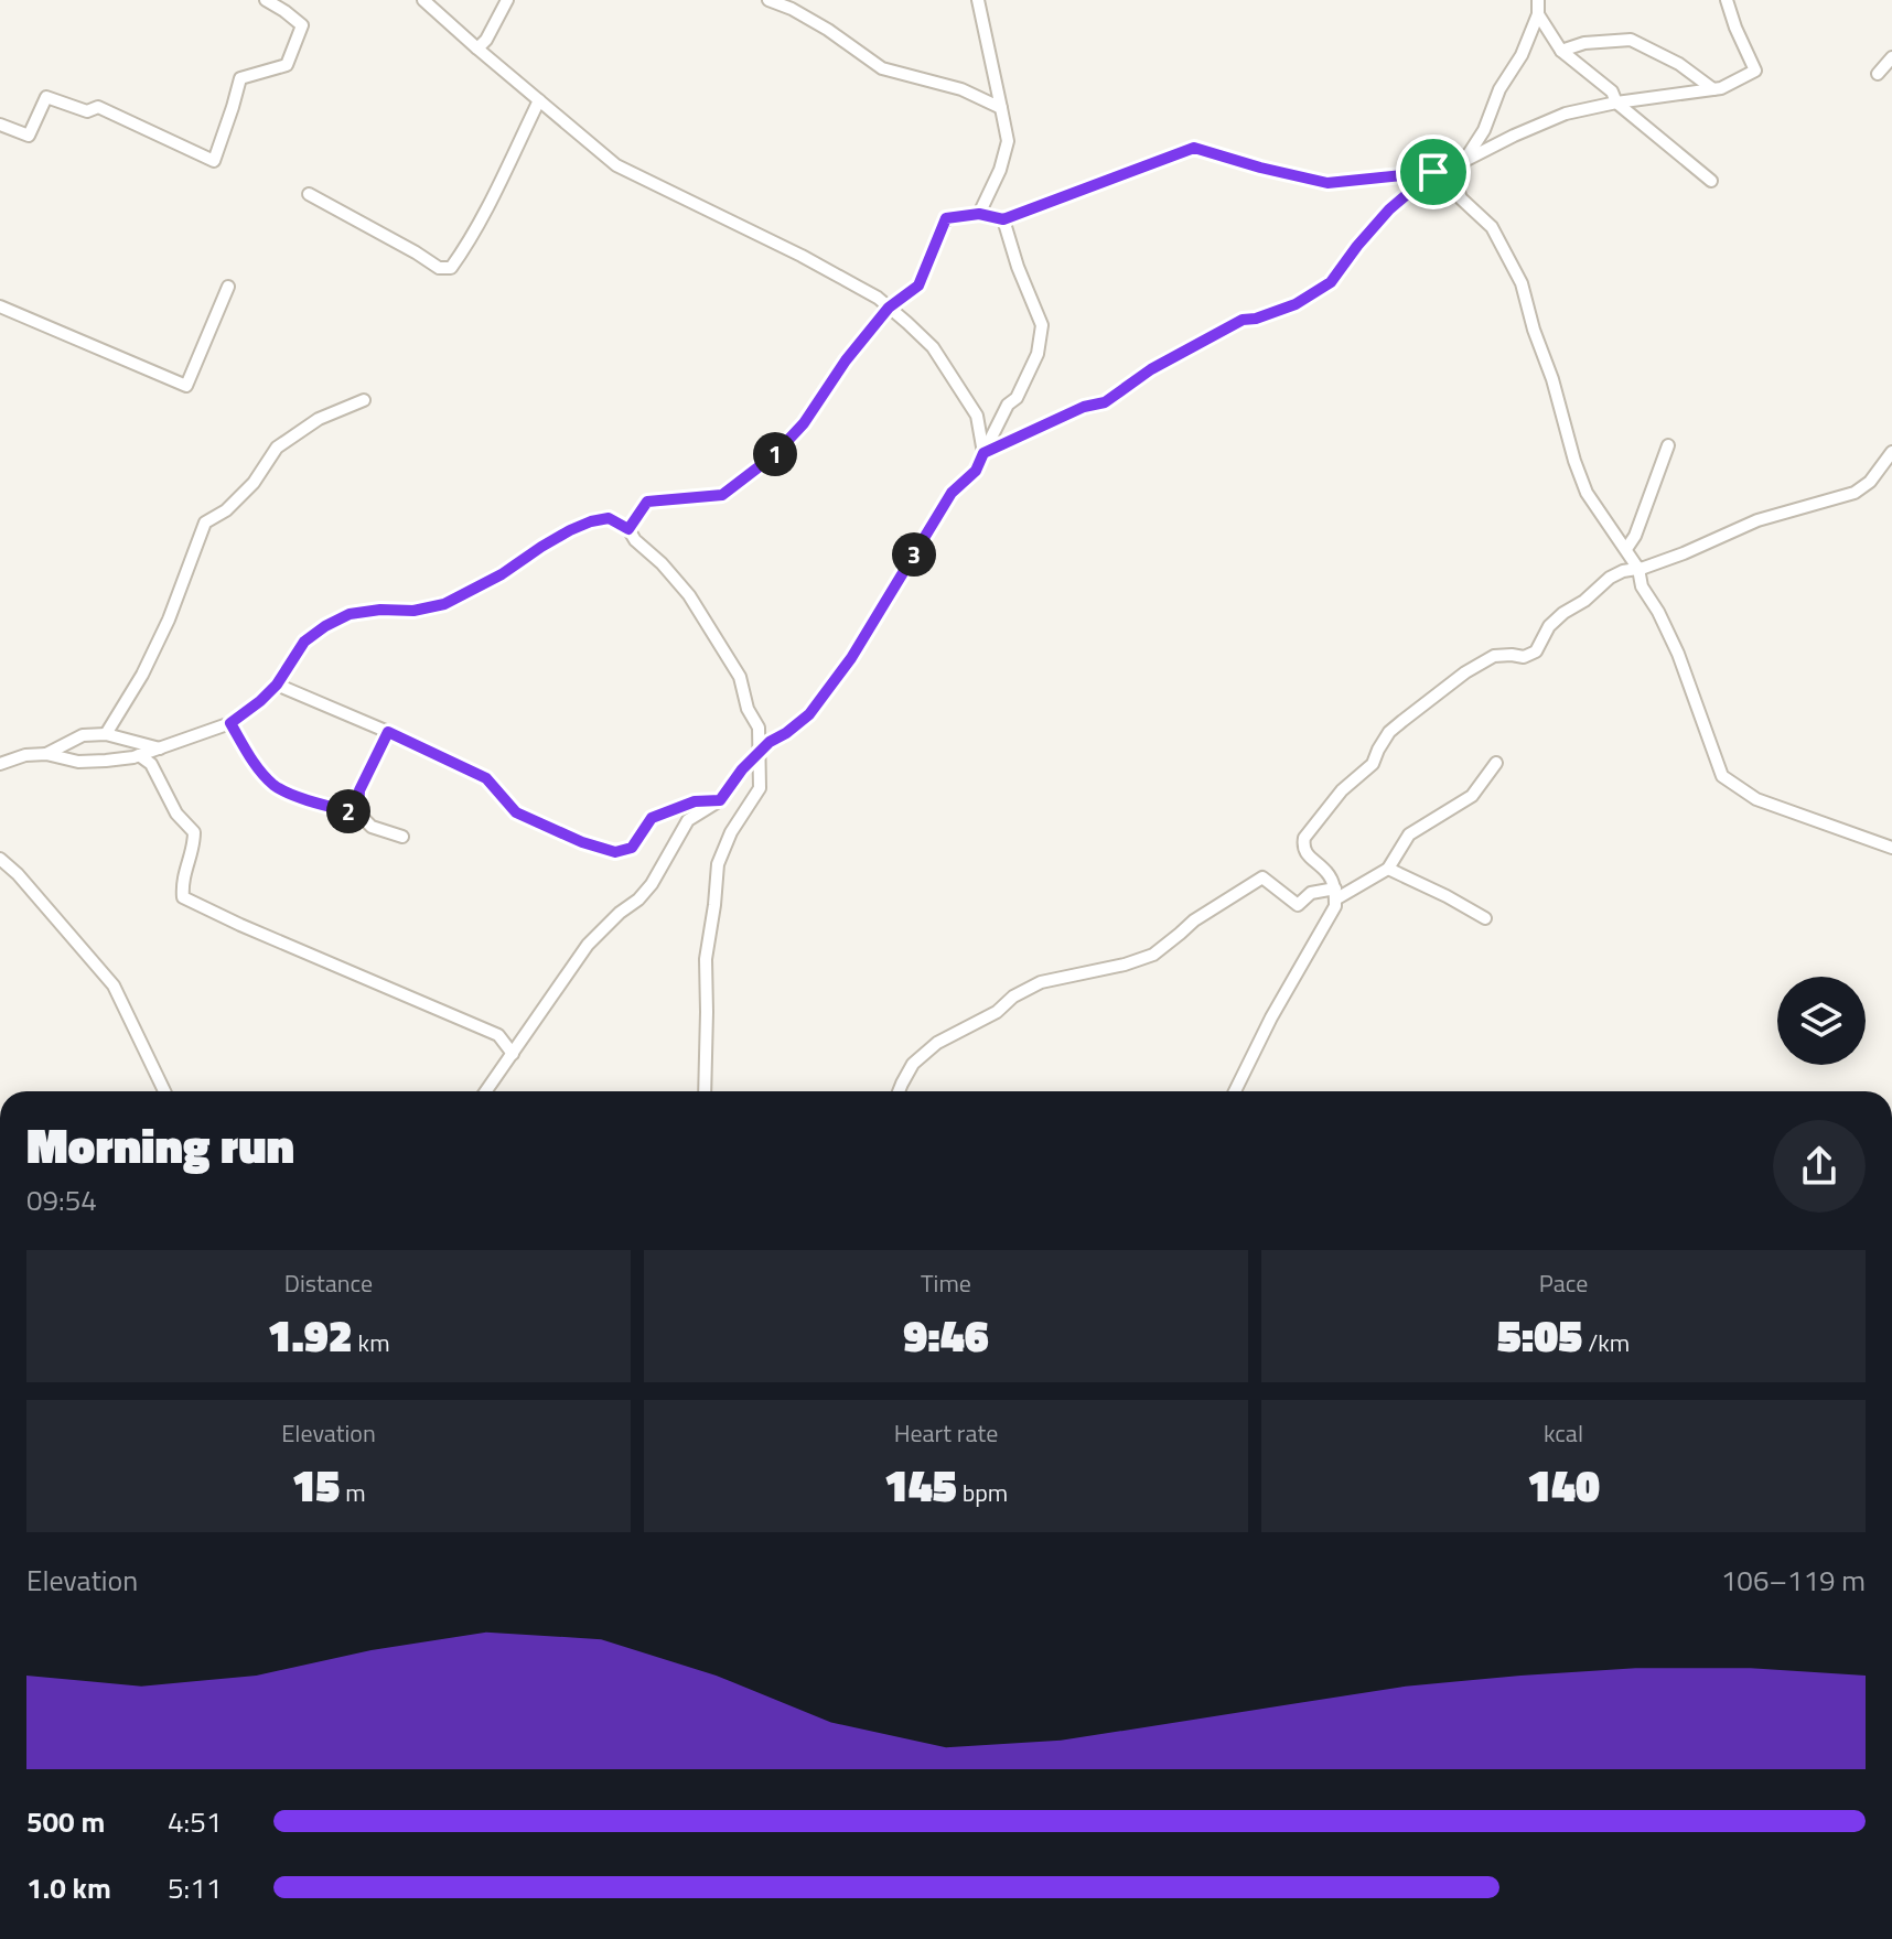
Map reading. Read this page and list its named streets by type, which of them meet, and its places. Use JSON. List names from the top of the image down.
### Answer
{
  "page": {
    "pins": ["1", "3", "2"],
    "heading": ["Morning run", "09:54"],
    "stats": [
      ["Distance", "1.92 km"],
      ["Time", "9:46"],
      ["Pace", "5:05 /km"],
      ["Elevation", "15 m"],
      ["Heart rate", "145 bpm"],
      ["kcal", "140"]
    ],
    "chart": ["Elevation", "106–119 m"],
    "list": [
      {
        "name": "500 m",
        "note": "4:51"
      },
      {
        "name": "1.0 km",
        "note": "5:11"
      }
    ]
  }
}
